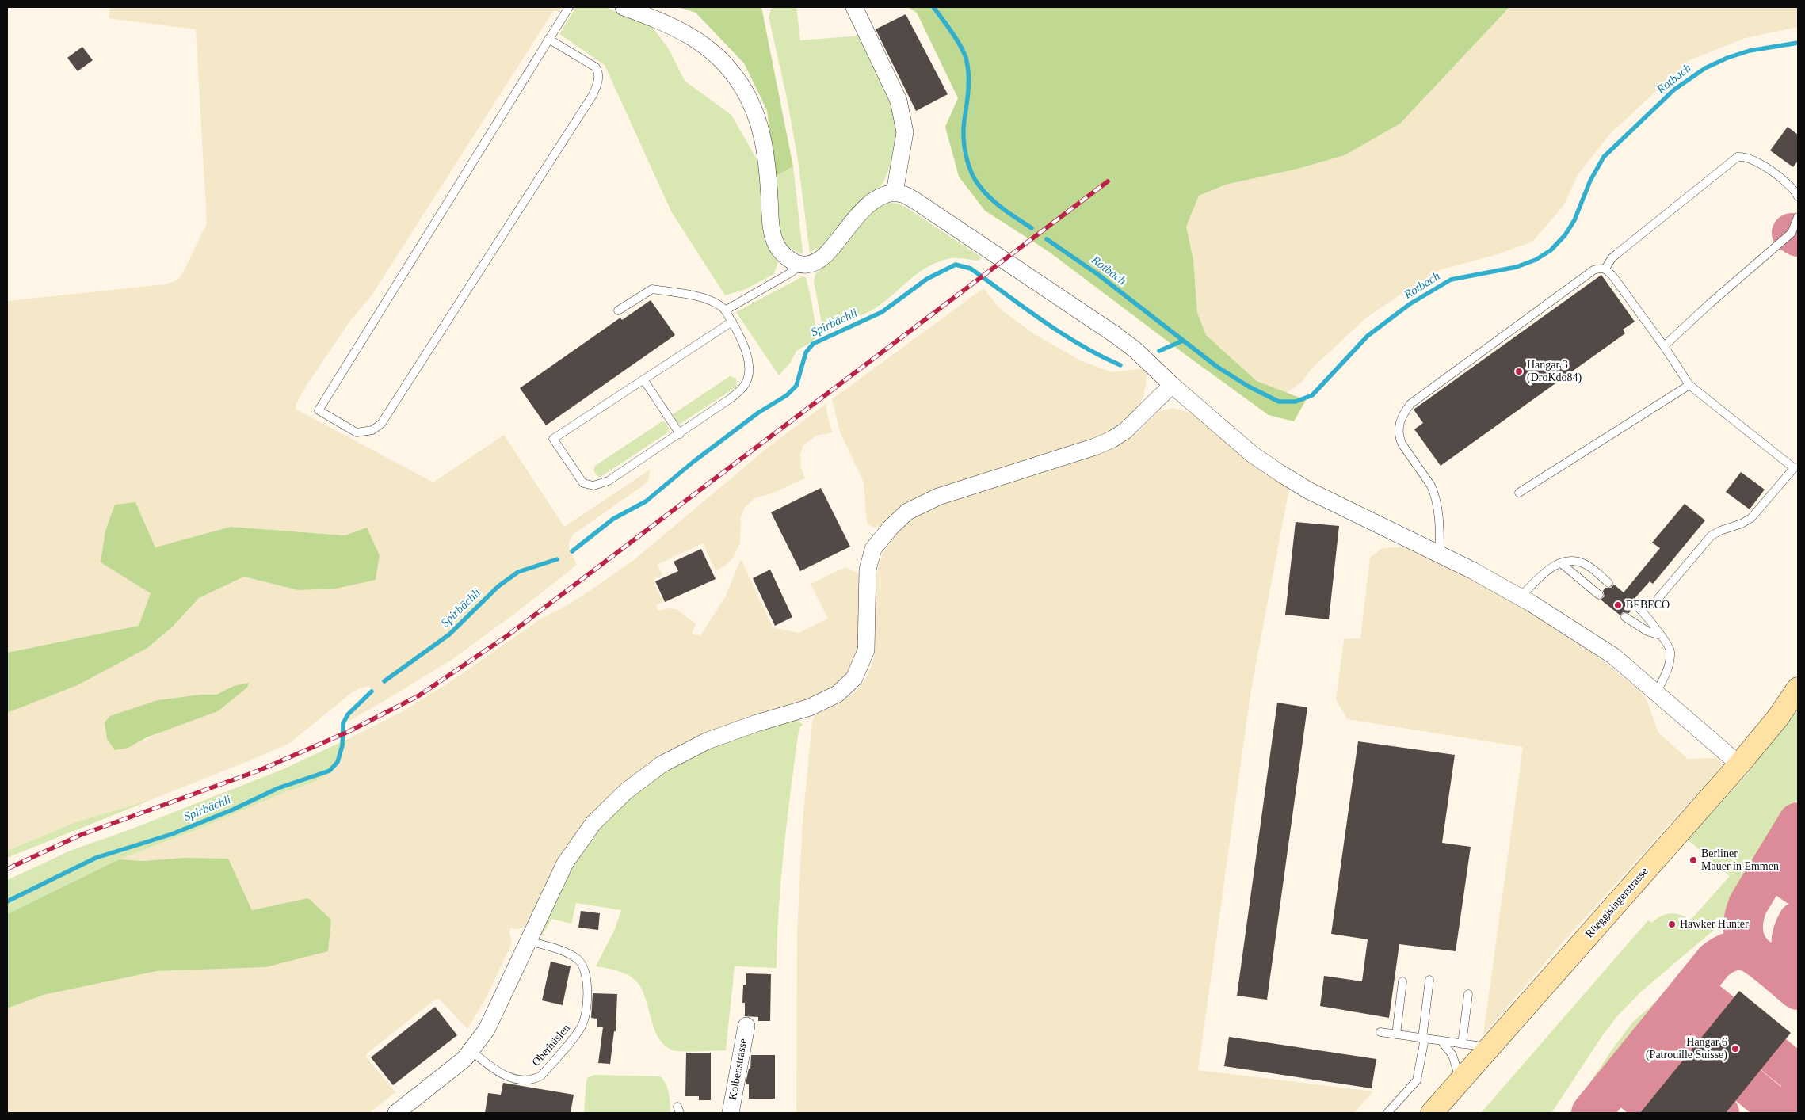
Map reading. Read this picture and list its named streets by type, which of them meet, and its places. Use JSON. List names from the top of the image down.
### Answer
{
  "streets": {
    "main road": ["Rüeggisingerstrasse"],
    "street": ["Kolbenstrasse"],
    "lane": ["Oberhüslen"]
  },
  "water": ["Rotbach", "Spirbächli"],
  "places": [
    "Hangar 3 (DroKdo84)",
    "BEBECO",
    "Berliner Mauer in Emmen",
    "Hawker Hunter",
    "Hangar 6 (Patrouille Suisse)"
  ]
}
